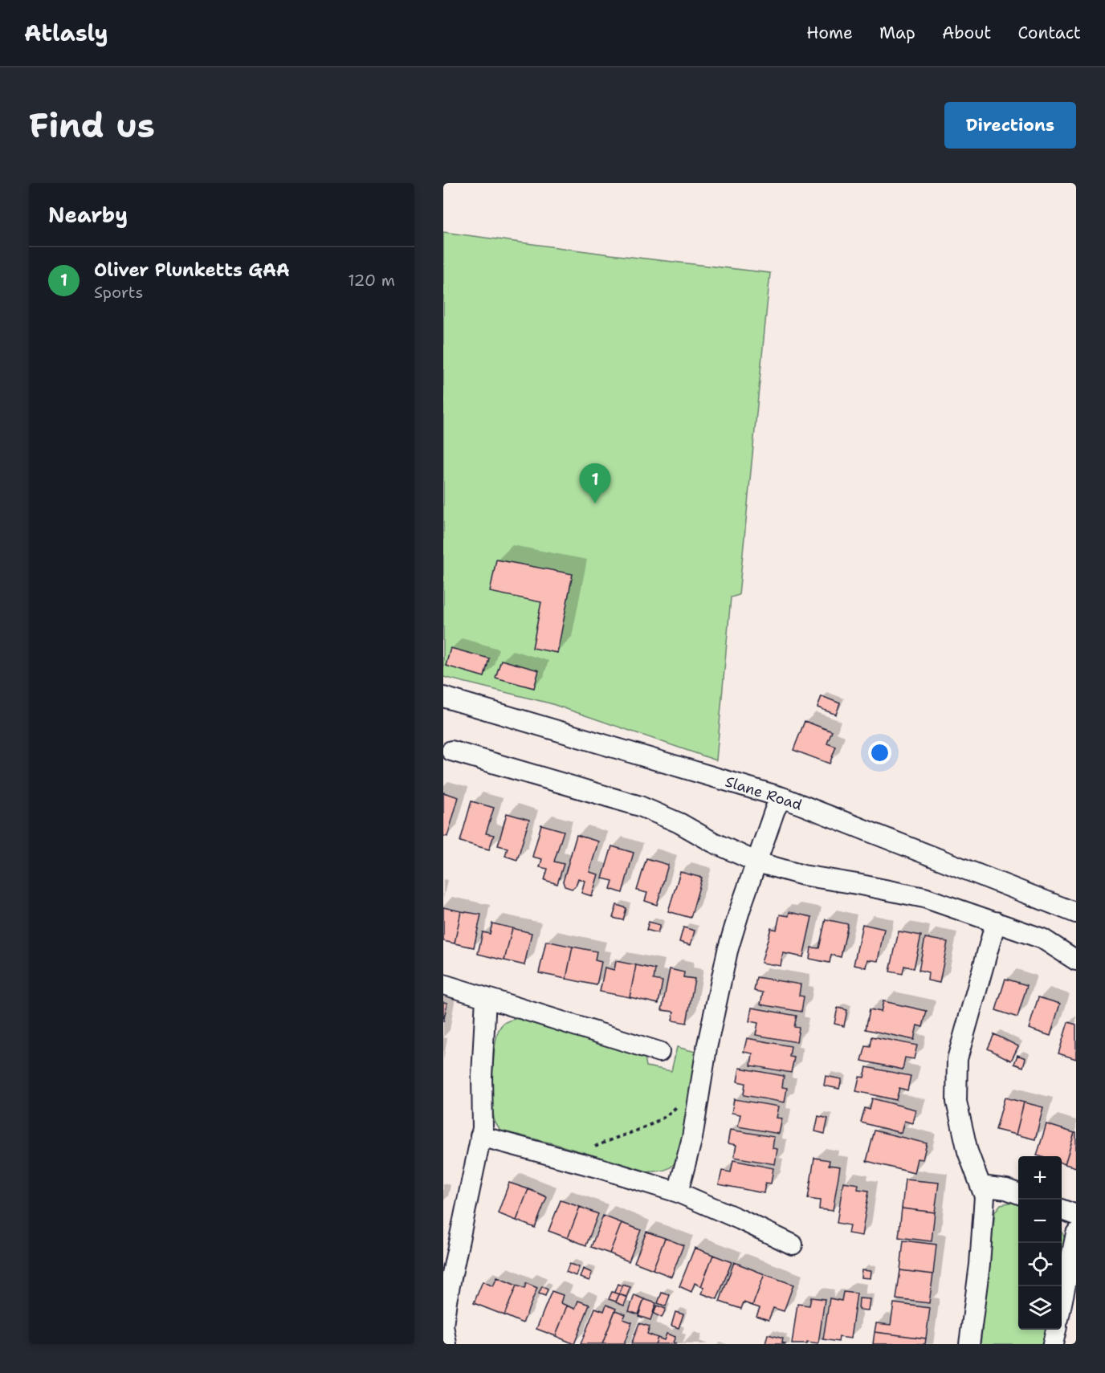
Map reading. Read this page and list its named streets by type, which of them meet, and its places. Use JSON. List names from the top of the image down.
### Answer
{
  "streets": {
    "street": ["Slane Road"]
  },
  "page": {
    "header": "Atlasly",
    "nav": [
      "Home",
      "Map",
      "About",
      "Contact"
    ],
    "buttons": "Directions",
    "title": "Find us",
    "heading": "Nearby",
    "list": [
      {
        "mark": "1",
        "name": "Oliver Plunketts GAA",
        "note": "Sports",
        "value": "120 m"
      }
    ],
    "pins": "1",
    "map_buttons": ["+", "−"]
  }
}
